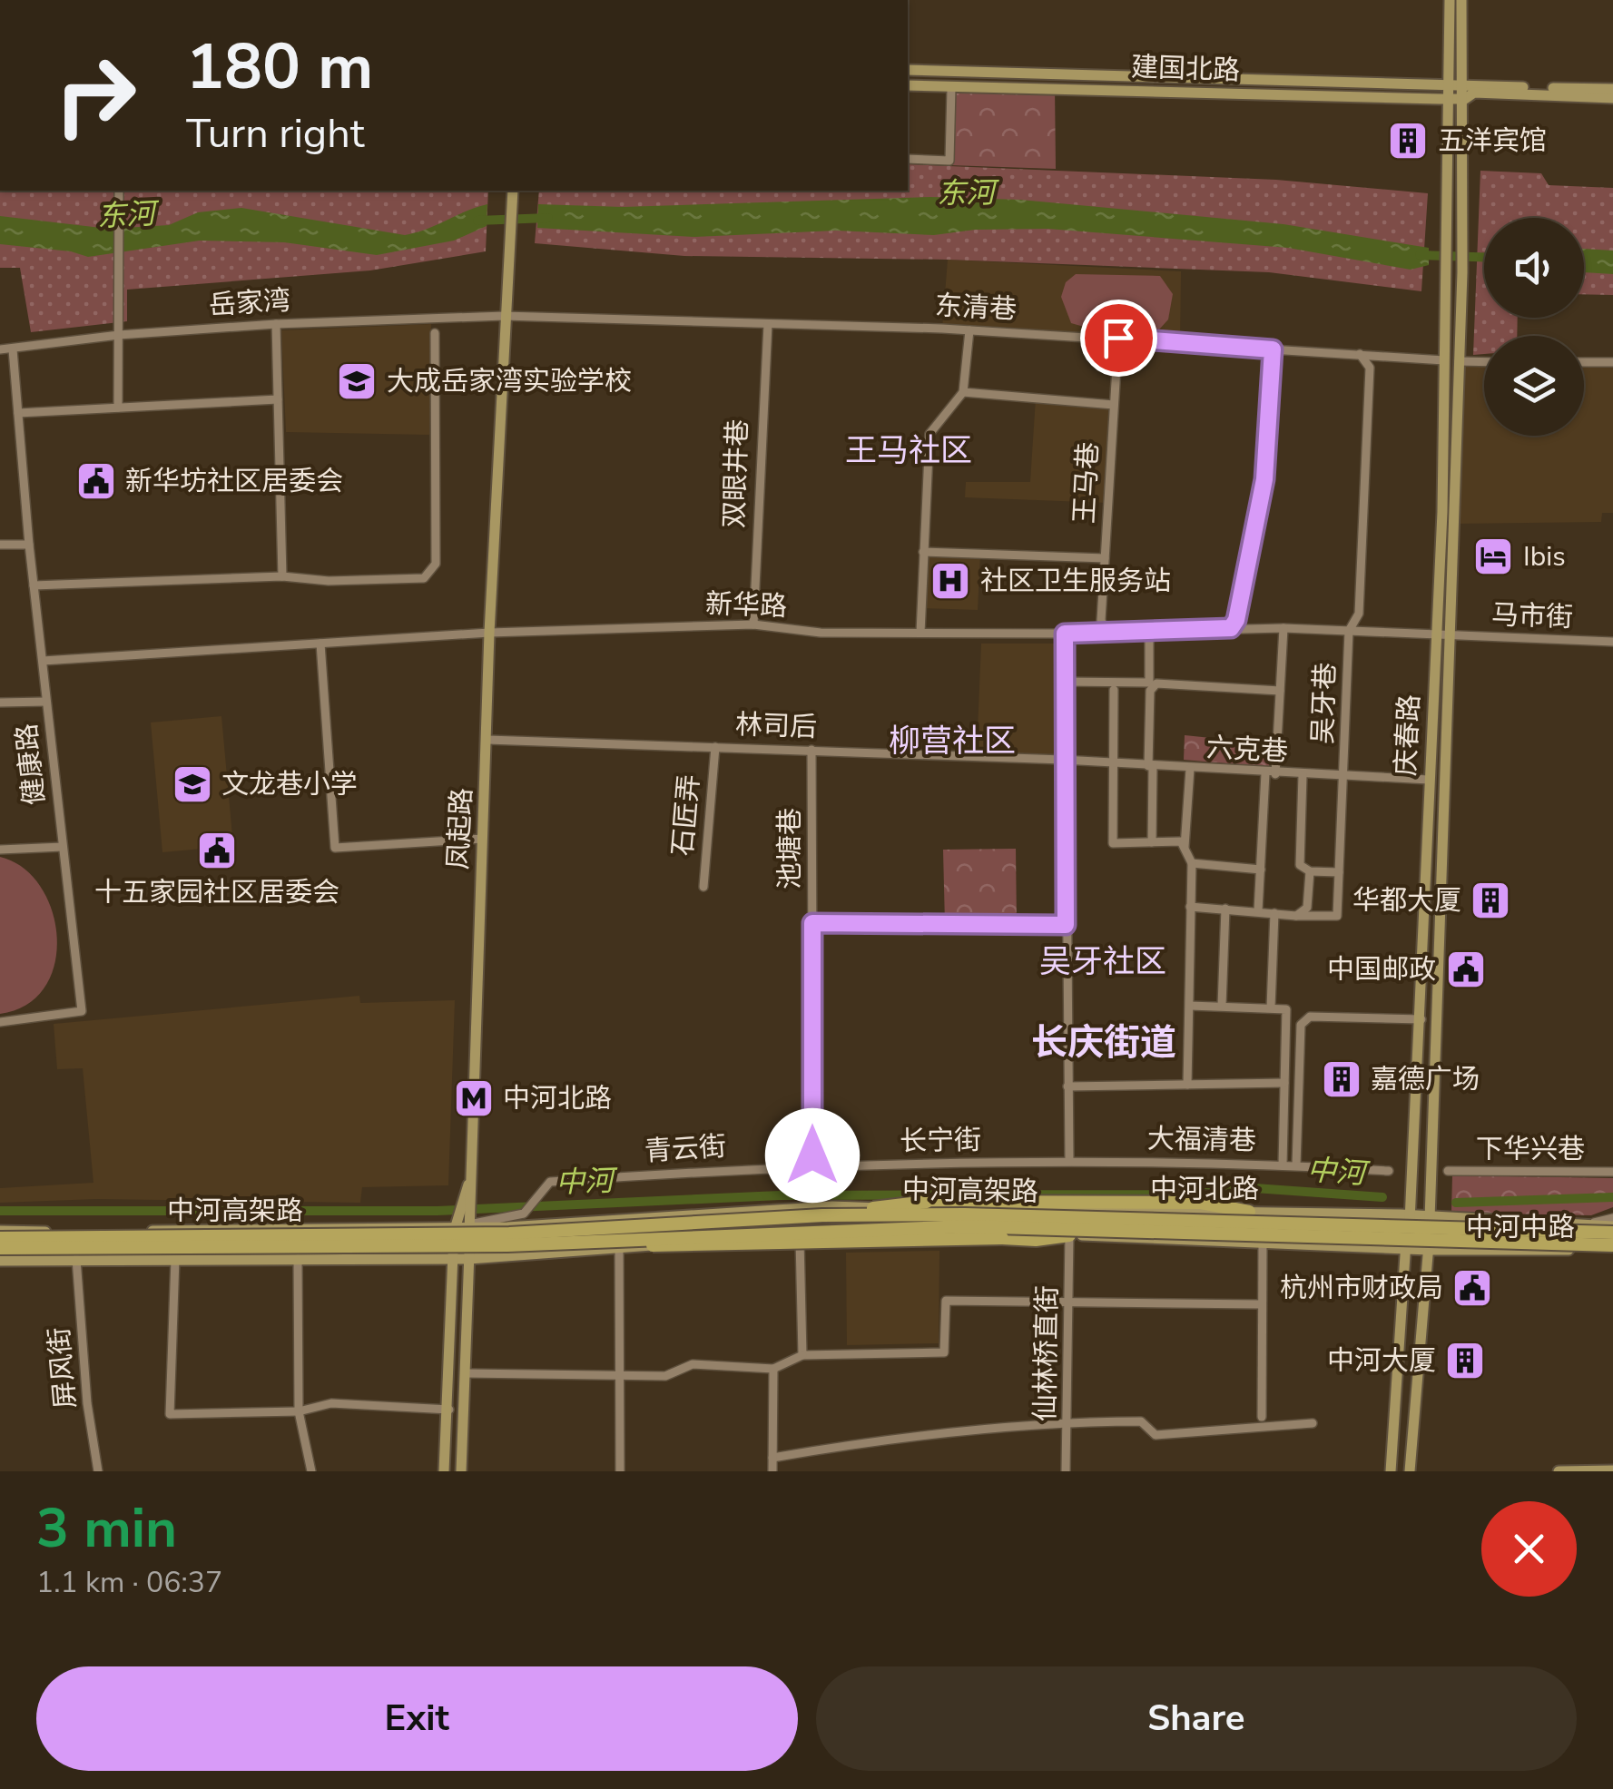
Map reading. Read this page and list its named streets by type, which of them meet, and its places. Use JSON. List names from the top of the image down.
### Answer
{
  "streets": {
    "highway": ["中河高架路"],
    "main road": [
      "建国北路",
      "庆春路",
      "凤起路",
      "中河北路",
      "中河中路"
    ],
    "street": [
      "岳家湾",
      "东清巷",
      "双眼井巷",
      "王马巷",
      "新华路",
      "马市街",
      "吴牙巷",
      "林司后",
      "六克巷",
      "健康路",
      "石匠弄",
      "池塘巷",
      "大福清巷",
      "长宁街",
      "青云街",
      "下华兴巷",
      "仙林桥直街",
      "屏风街"
    ]
  },
  "crossings": [
    ["建国北路", "庆春路"],
    ["岳家湾", "东清巷"],
    ["岳家湾", "健康路"],
    ["岳家湾", "凤起路"],
    ["东清巷", "双眼井巷"],
    ["东清巷", "王马巷"],
    ["东清巷", "吴牙巷"],
    ["东清巷", "庆春路"],
    ["东清巷", "凤起路"],
    ["双眼井巷", "新华路"],
    ["王马巷", "新华路"],
    ["新华路", "马市街"],
    ["新华路", "吴牙巷"],
    ["新华路", "庆春路"],
    ["新华路", "健康路"],
    ["新华路", "凤起路"],
    ["马市街", "庆春路"],
    ["吴牙巷", "六克巷"],
    ["林司后", "六克巷"],
    ["林司后", "石匠弄"],
    ["林司后", "凤起路"],
    ["林司后", "池塘巷"],
    ["庆春路", "六克巷"],
    ["庆春路", "中河北路"],
    ["庆春路", "中河中路"],
    ["凤起路", "青云街"],
    ["凤起路", "中河北路"],
    ["池塘巷", "长宁街"],
    ["池塘巷", "青云街"],
    ["大福清巷", "长宁街"],
    ["长宁街", "青云街"],
    ["青云街", "中河北路"],
    ["中河北路", "中河高架路"],
    ["中河北路", "中河中路"],
    ["中河北路", "仙林桥直街"],
    ["中河北路", "屏风街"],
    ["中河高架路", "中河中路"]
  ],
  "districts": [
    "王马社区",
    "柳营社区",
    "吴牙社区",
    "长庆街道"
  ],
  "water": ["东河", "中河"],
  "places": {
    "building": [
      "五洋宾馆",
      "华都大厦",
      "嘉德广场",
      "中河大厦"
    ],
    "school or university": ["大成岳家湾实验学校", "文龙巷小学"],
    "public building": [
      "新华坊社区居委会",
      "十五家园社区居委会",
      "中国邮政",
      "杭州市财政局"
    ],
    "hotel": ["Ibis"],
    "hospital": ["社区卫生服务站"],
    "metro station": ["中河北路"]
  },
  "page": {
    "turn": ["180 m", "Turn right"],
    "heading": ["3 min", "1.1 km · 06:37"],
    "buttons": ["Exit", "Share"]
  }
}
